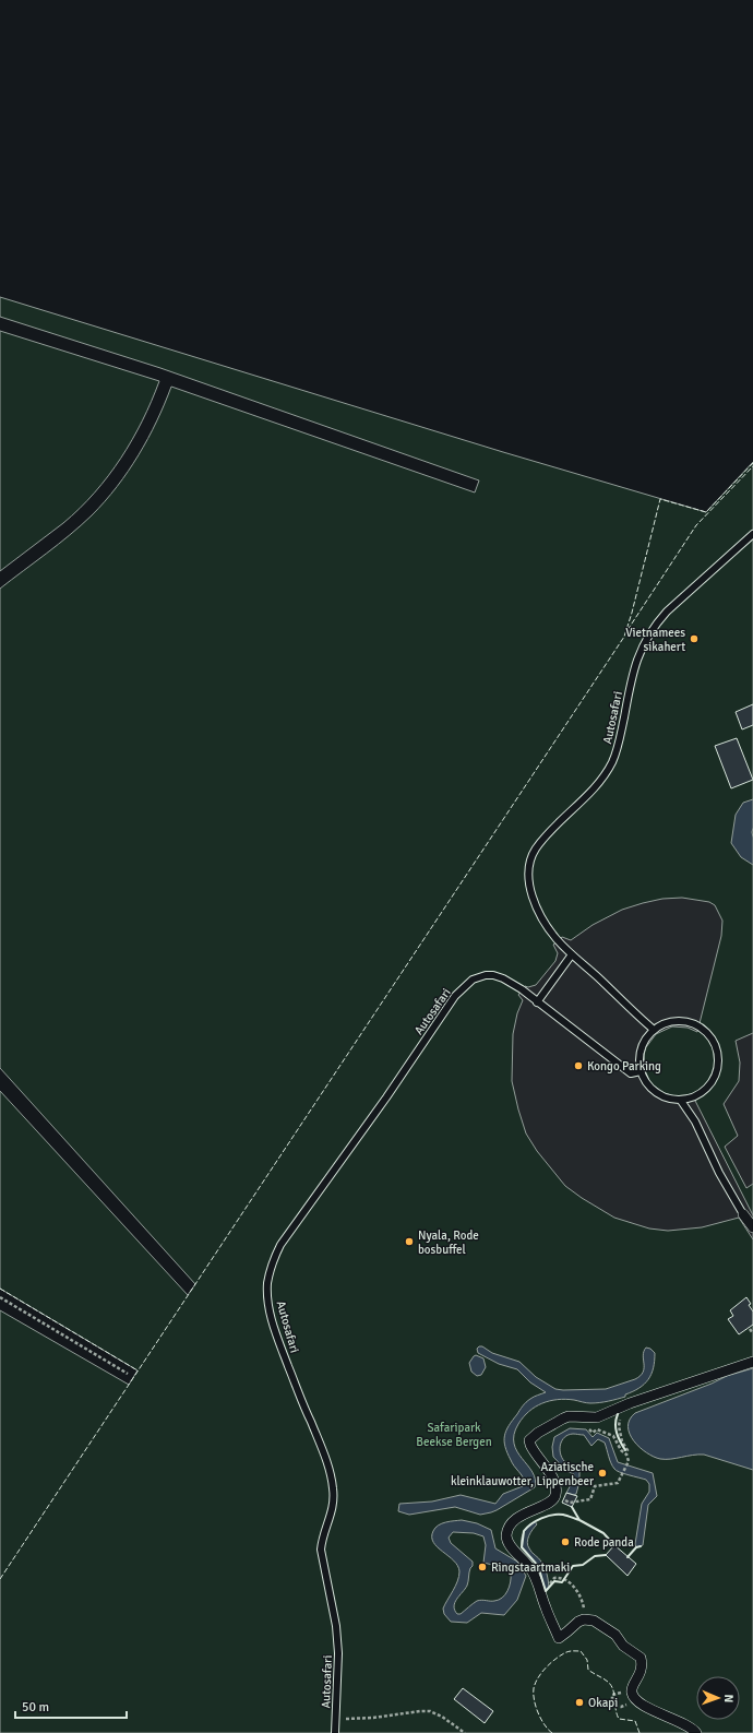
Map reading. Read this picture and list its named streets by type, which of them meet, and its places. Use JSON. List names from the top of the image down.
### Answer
{
  "streets": {
    "lane": ["Autosafari"]
  },
  "parks": ["Safaripark Beekse Bergen"],
  "places": [
    "Vietnamees sikahert",
    "Kongo Parking",
    "Nyala, Rode bosbuffel",
    "Aziatische kleinklauwotter, Lippenbeer",
    "Rode panda",
    "Ringstaartmaki",
    "Okapi"
  ],
  "scale_bar": "50 m",
  "north": "right"
}
